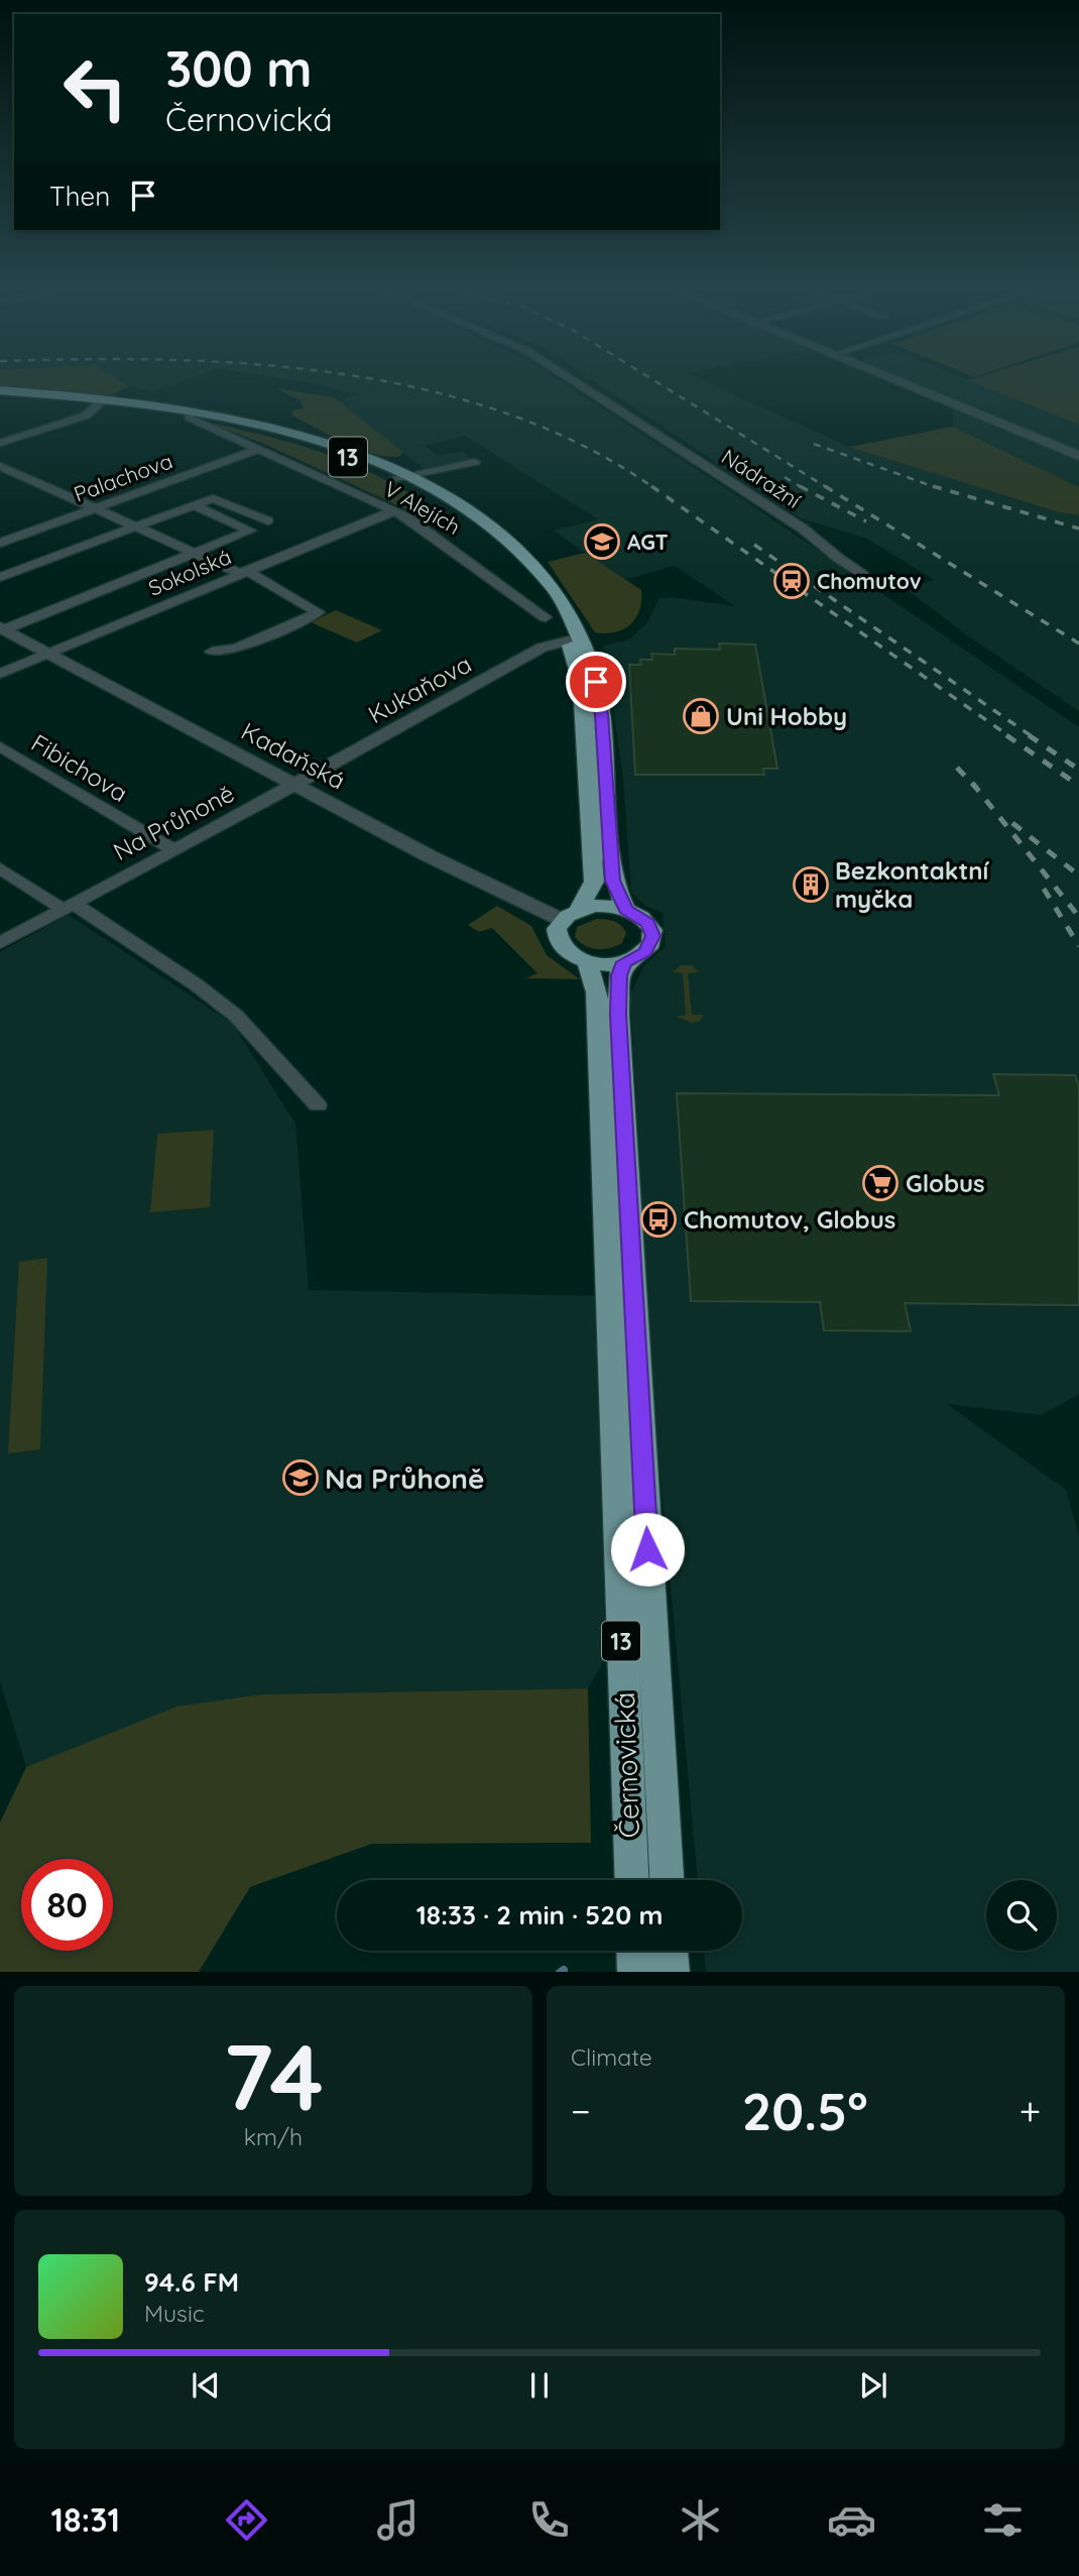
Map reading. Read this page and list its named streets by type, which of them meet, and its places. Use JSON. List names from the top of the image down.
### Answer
{
  "streets": {
    "highway": ["13", "Černovická"],
    "street": [
      "Palachova",
      "Nádražní",
      "V Alejích",
      "Sokolská",
      "Kukaňova",
      "Kadaňská",
      "Fibichova",
      "Na Průhoně"
    ]
  },
  "crossings": [
    ["13", "Kukaňova"],
    ["13", "Kadaňská"],
    ["13", "Černovická"],
    ["Palachova", "V Alejích"],
    ["V Alejích", "Sokolská"],
    ["Sokolská", "Kadaňská"],
    ["Kukaňova", "Kadaňská"],
    ["Kukaňova", "Na Průhoně"],
    ["Kadaňská", "Na Průhoně"],
    ["Kadaňská", "Černovická"],
    ["Fibichova", "Na Průhoně"]
  ],
  "places": {
    "school or university": ["AGT", "Na Průhoně"],
    "station": ["Chomutov"],
    "shop": ["Uni Hobby"],
    "building": ["Bezkontaktní myčka"],
    "supermarket": ["Globus"],
    "bus stop": ["Chomutov, Globus"]
  },
  "page": {
    "turn": ["300 m", "Černovická"],
    "then": "Then",
    "limit": "80",
    "trip": "18:33 · 2 min · 520 m",
    "tile": [
      ["74", "km/h"],
      "Climate"
    ],
    "heat": ["−", "20.5°", "+"],
    "song": ["94.6 FM", "Music"],
    "tabs": "18:31"
  }
}
